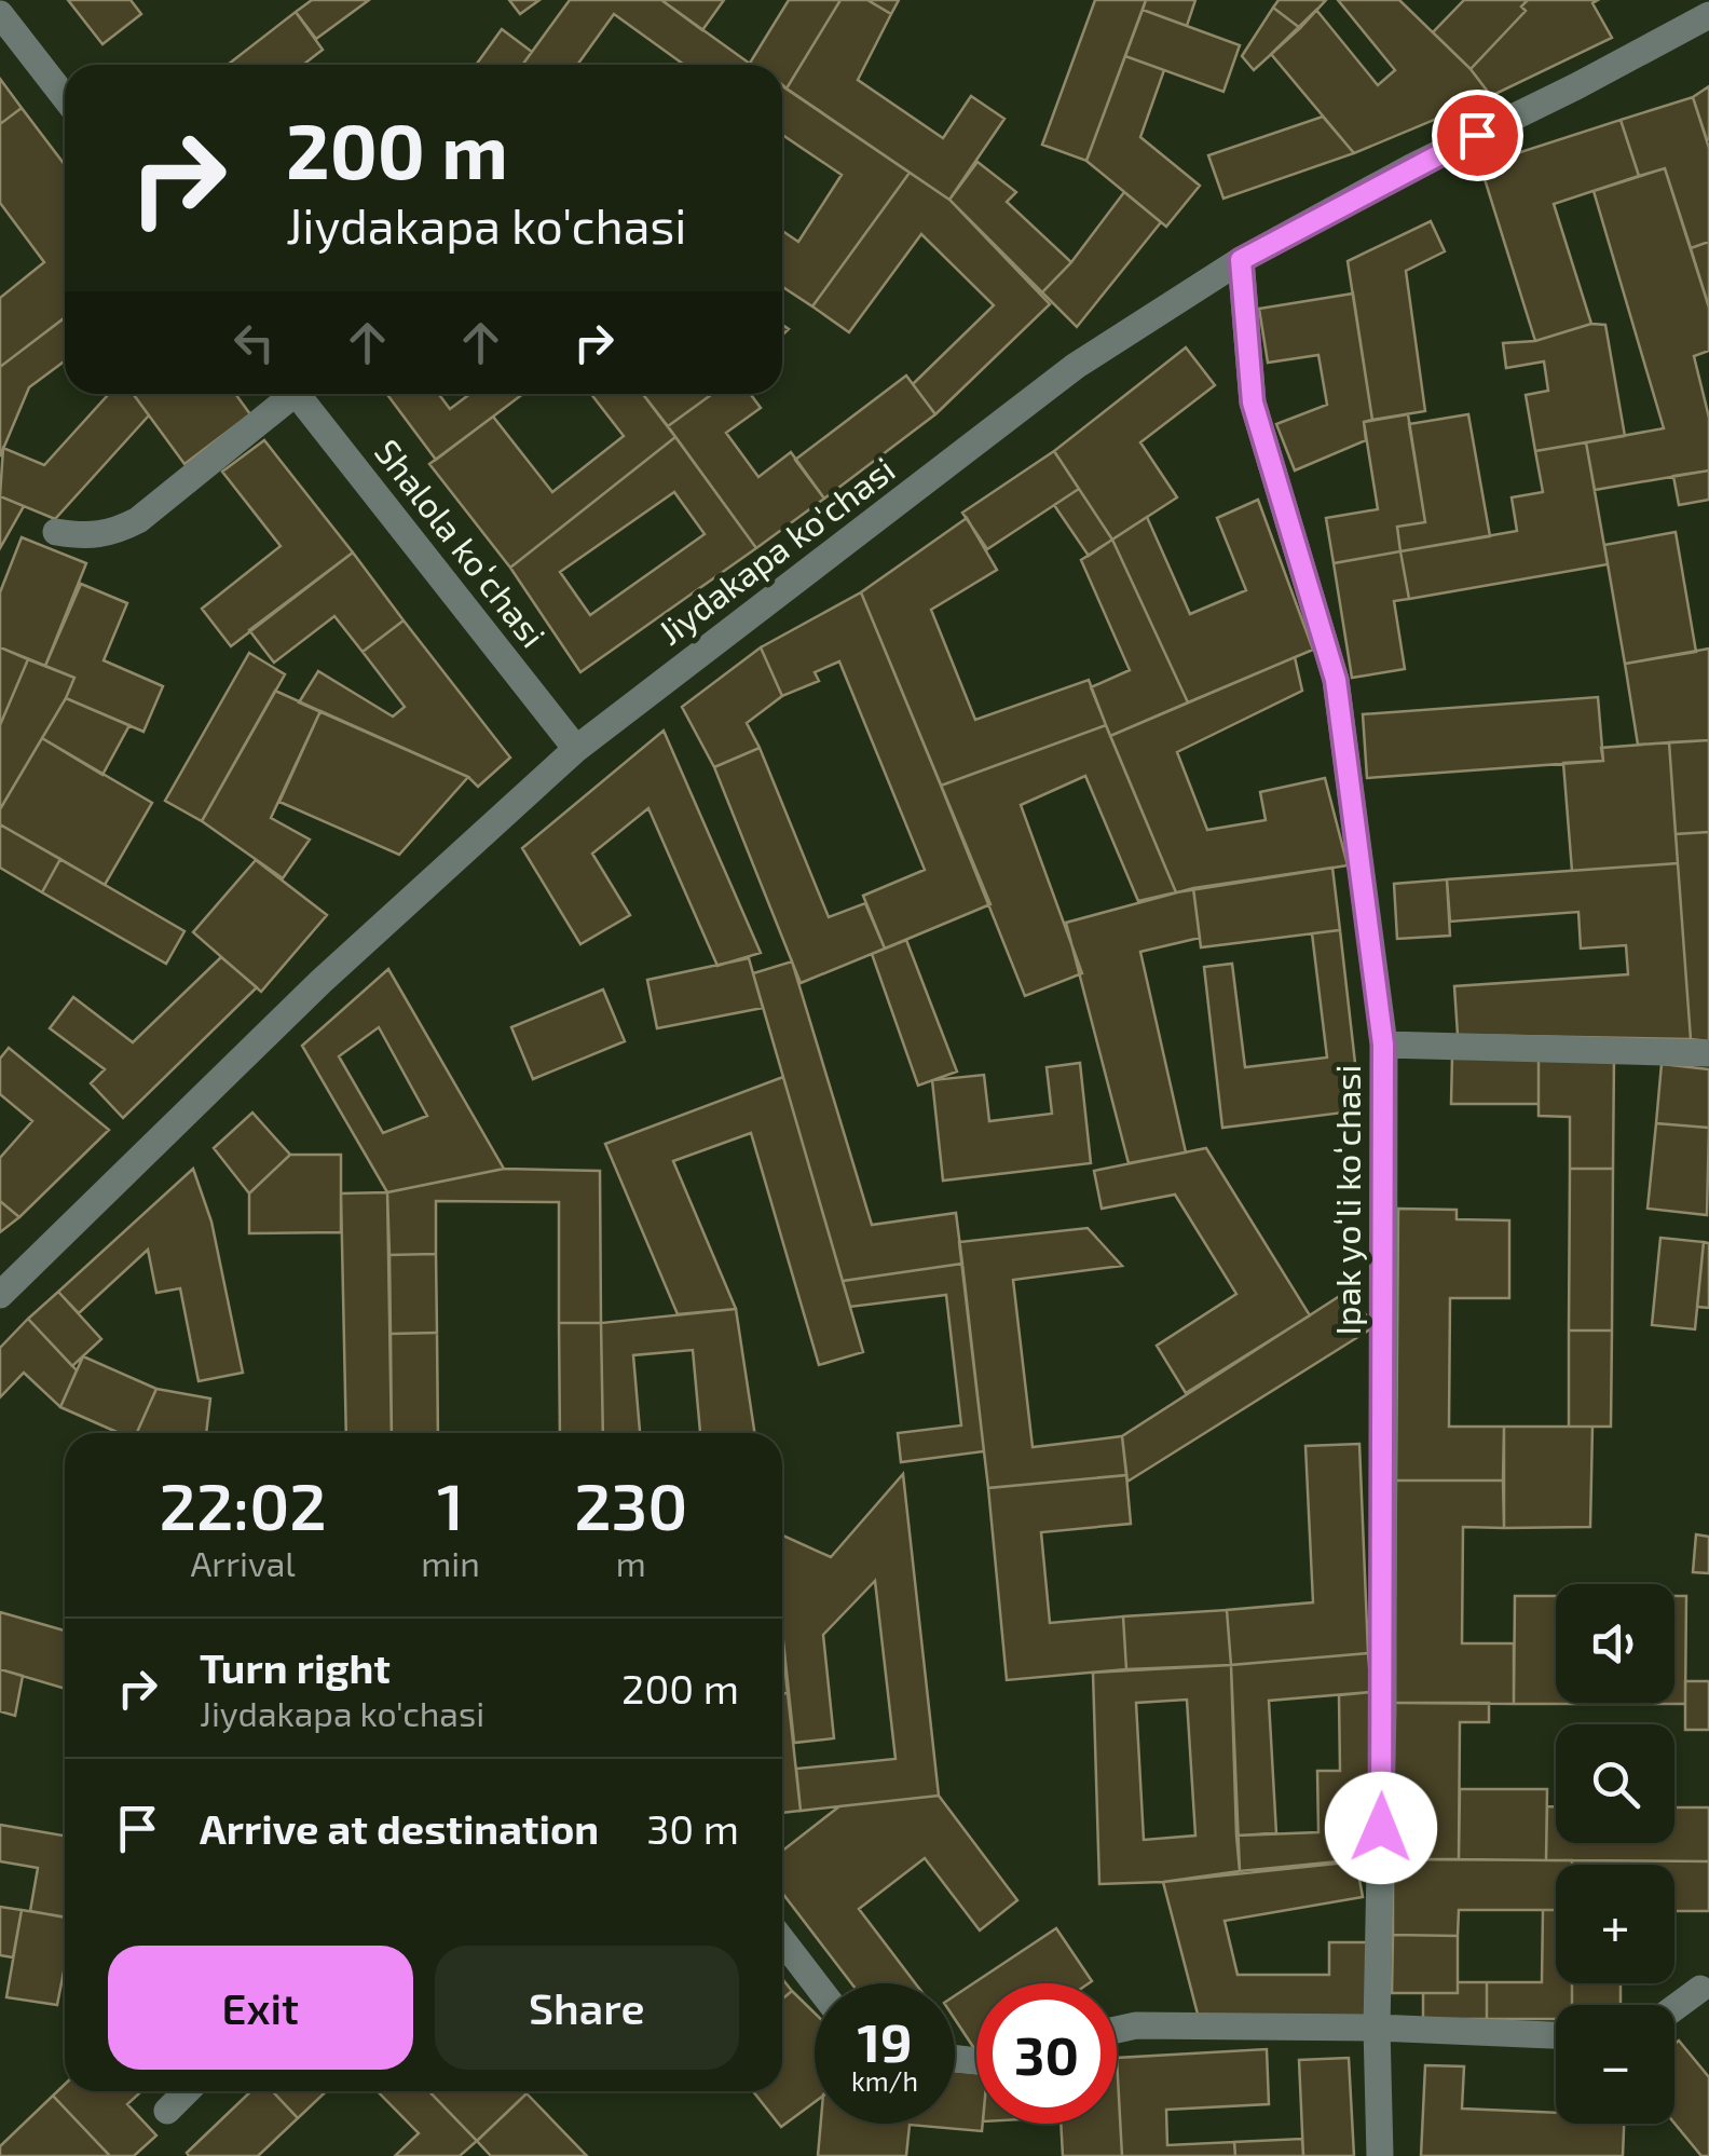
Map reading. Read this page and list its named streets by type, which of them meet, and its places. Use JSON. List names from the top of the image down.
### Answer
{
  "streets": {
    "street": ["Shalola koʻchasi", "Jiydakapa ko'chasi", "Ipak yoʻli koʻchasi"]
  },
  "crossings": [
    ["Shalola koʻchasi", "Jiydakapa ko'chasi"],
    ["Jiydakapa ko'chasi", "Ipak yoʻli koʻchasi"]
  ],
  "page": {
    "turn": ["200 m", "Jiydakapa ko'chasi"],
    "eta": [
      "22:02",
      "Arrival",
      "1",
      "min",
      "230",
      "m"
    ],
    "map_buttons": ["+", "−"],
    "list": [
      {
        "name": "Turn right",
        "note": "Jiydakapa ko'chasi",
        "value": "200 m"
      },
      {
        "name": "Arrive at destination",
        "value": "30 m"
      }
    ],
    "buttons": ["Exit", "Share"],
    "speed": "19 km/h",
    "limit": "30"
  }
}
